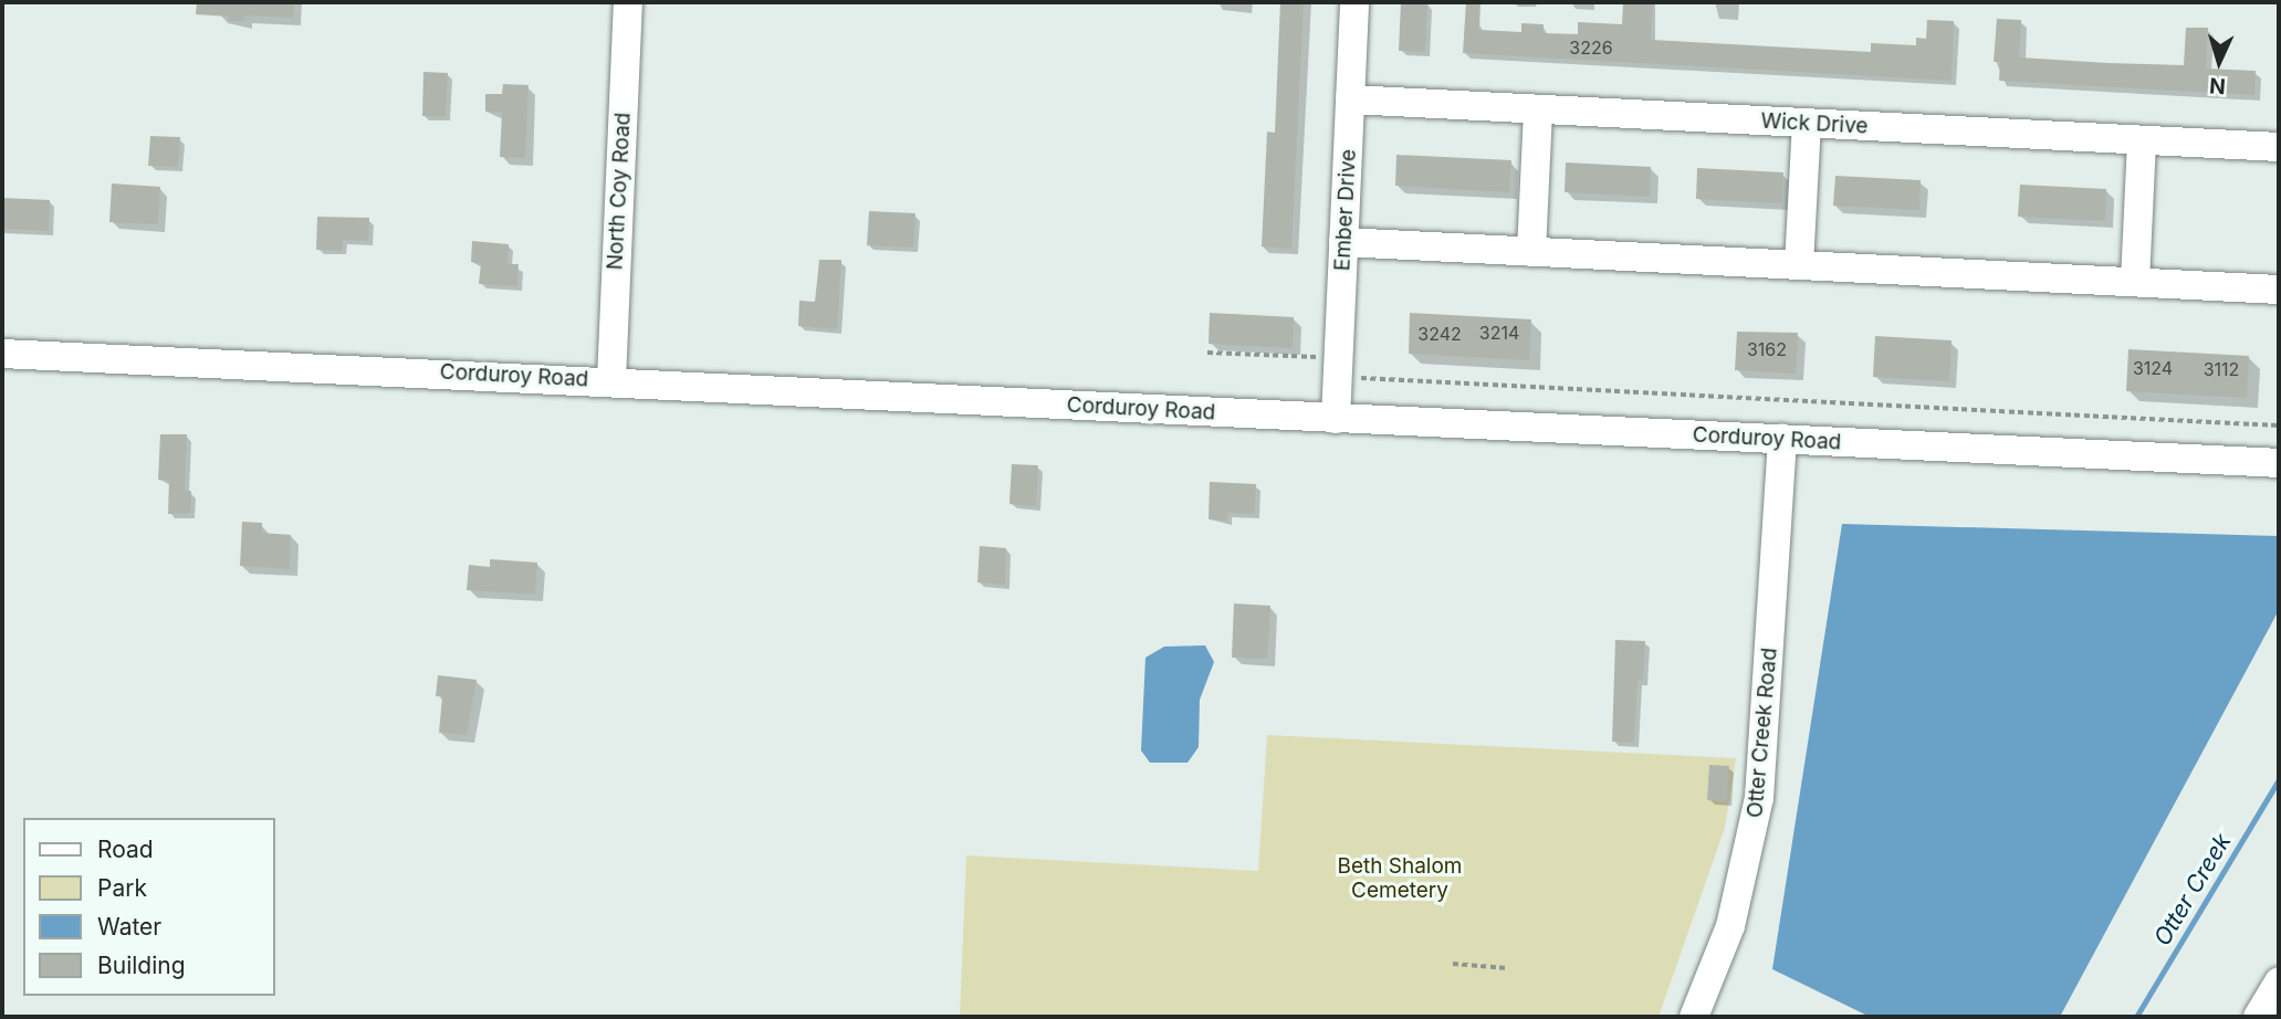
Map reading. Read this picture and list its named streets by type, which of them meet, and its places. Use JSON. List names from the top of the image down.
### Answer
{
  "streets": {
    "street": [
      "Wick Drive",
      "North Coy Road",
      "Ember Drive",
      "Corduroy Road",
      "Otter Creek Road"
    ]
  },
  "crossings": [
    ["Wick Drive", "Ember Drive"],
    ["North Coy Road", "Corduroy Road"],
    ["Ember Drive", "Corduroy Road"],
    ["Corduroy Road", "Otter Creek Road"]
  ],
  "water": ["Otter Creek"],
  "parks": ["Beth Shalom Cemetery"],
  "house_numbers": [
    "3226",
    "3214",
    "3242",
    "3162",
    "3124",
    "3112"
  ],
  "legend": [
    "Road",
    "Park",
    "Water",
    "Building"
  ],
  "north": "bottom"
}
